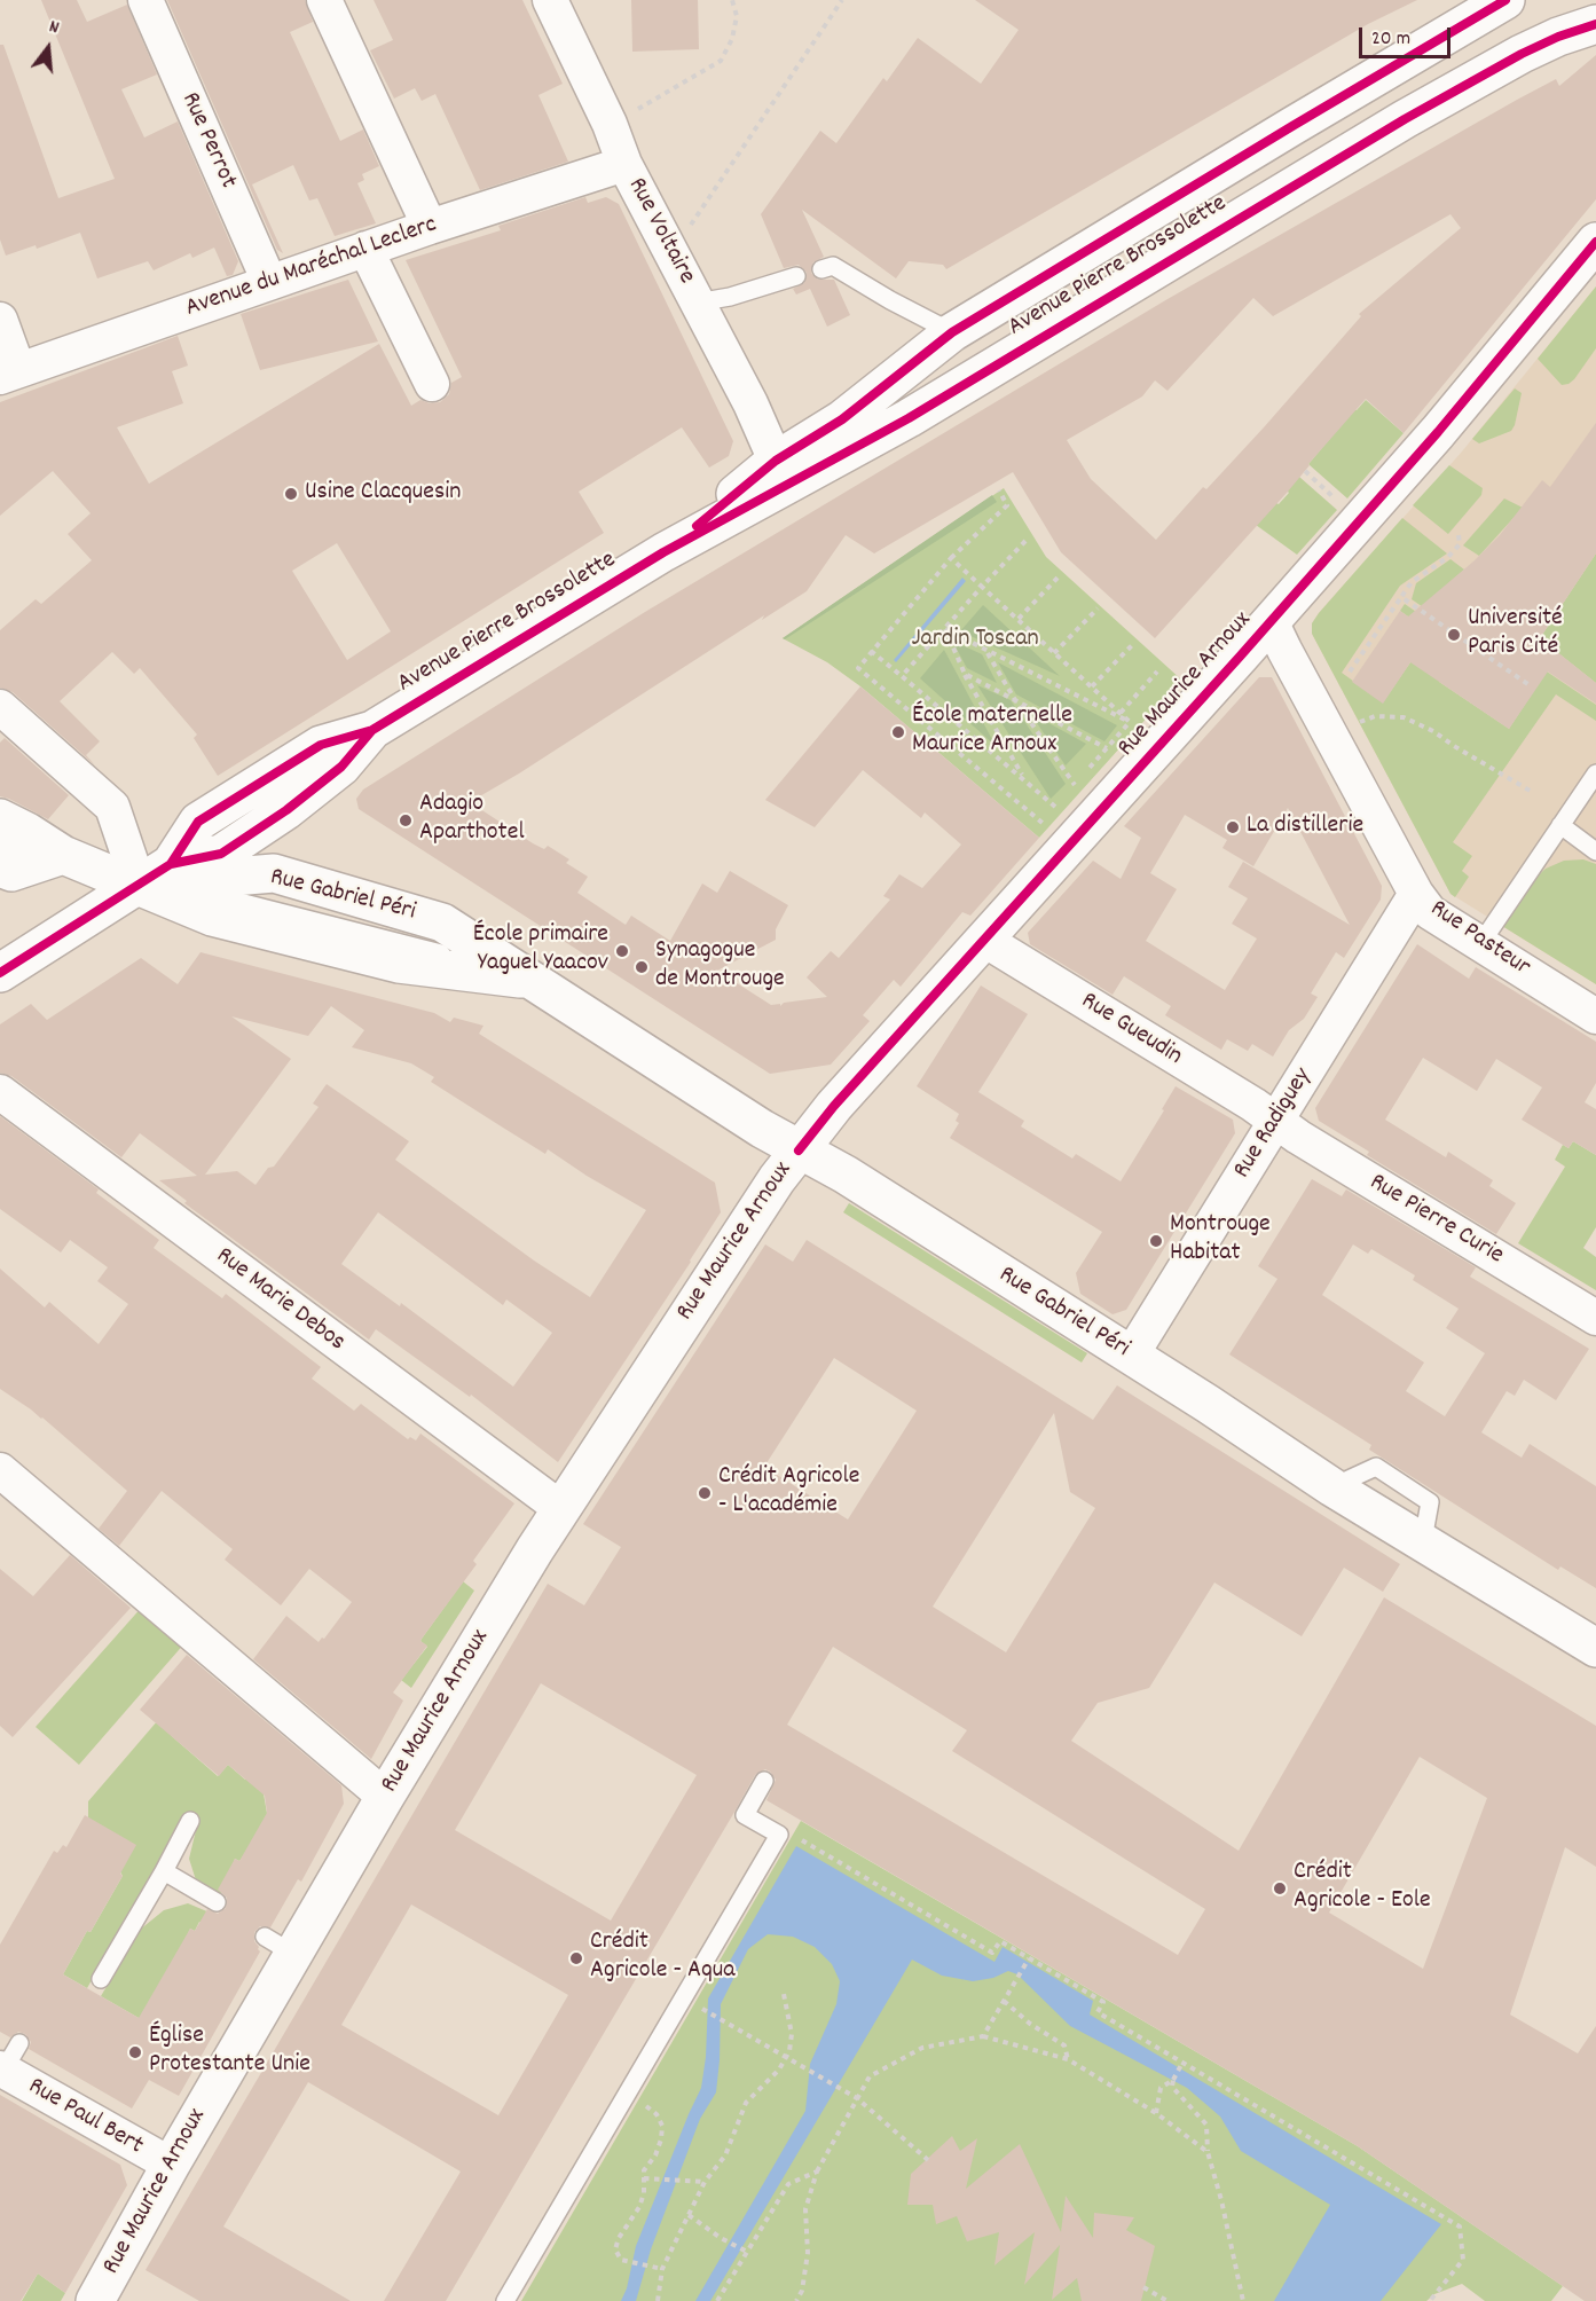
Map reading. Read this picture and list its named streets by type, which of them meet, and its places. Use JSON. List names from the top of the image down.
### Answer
{
  "streets": {
    "main road": ["Avenue Pierre Brossolette", "Rue Maurice Arnoux", "Rue Gabriel Péri"],
    "street": [
      "Rue Perrot",
      "Rue Voltaire",
      "Avenue du Maréchal Leclerc",
      "Rue Pasteur",
      "Rue Gueudin",
      "Rue Radiguey",
      "Rue Pierre Curie",
      "Rue Marie Debos",
      "Rue Paul Bert"
    ]
  },
  "crossings": [
    ["Rue Perrot", "Avenue du Maréchal Leclerc"],
    ["Rue Voltaire", "Avenue Pierre Brossolette"],
    ["Rue Voltaire", "Avenue du Maréchal Leclerc"],
    ["Avenue Pierre Brossolette", "Rue Gabriel Péri"],
    ["Rue Maurice Arnoux", "Rue Gabriel Péri"],
    ["Rue Maurice Arnoux", "Rue Pasteur"],
    ["Rue Maurice Arnoux", "Rue Gueudin"],
    ["Rue Maurice Arnoux", "Rue Marie Debos"],
    ["Rue Maurice Arnoux", "Rue Paul Bert"],
    ["Rue Gabriel Péri", "Rue Radiguey"],
    ["Rue Pasteur", "Rue Radiguey"],
    ["Rue Gueudin", "Rue Radiguey"],
    ["Rue Gueudin", "Rue Pierre Curie"],
    ["Rue Radiguey", "Rue Pierre Curie"]
  ],
  "parks": ["Jardin Toscan"],
  "places": [
    "Usine Clacquesin",
    "Université Paris Cité",
    "École maternelle Maurice Arnoux",
    "Adagio Aparthotel",
    "La distillerie",
    "École primaire Yaguel Yaacov",
    "Synagogue de Montrouge",
    "Montrouge Habitat",
    "Crédit Agricole - L'académie",
    "Crédit Agricole − Eole",
    "Crédit Agricole − Aqua",
    "Église Protestante Unie"
  ],
  "scale_bar": "20 m",
  "north": "top"
}
